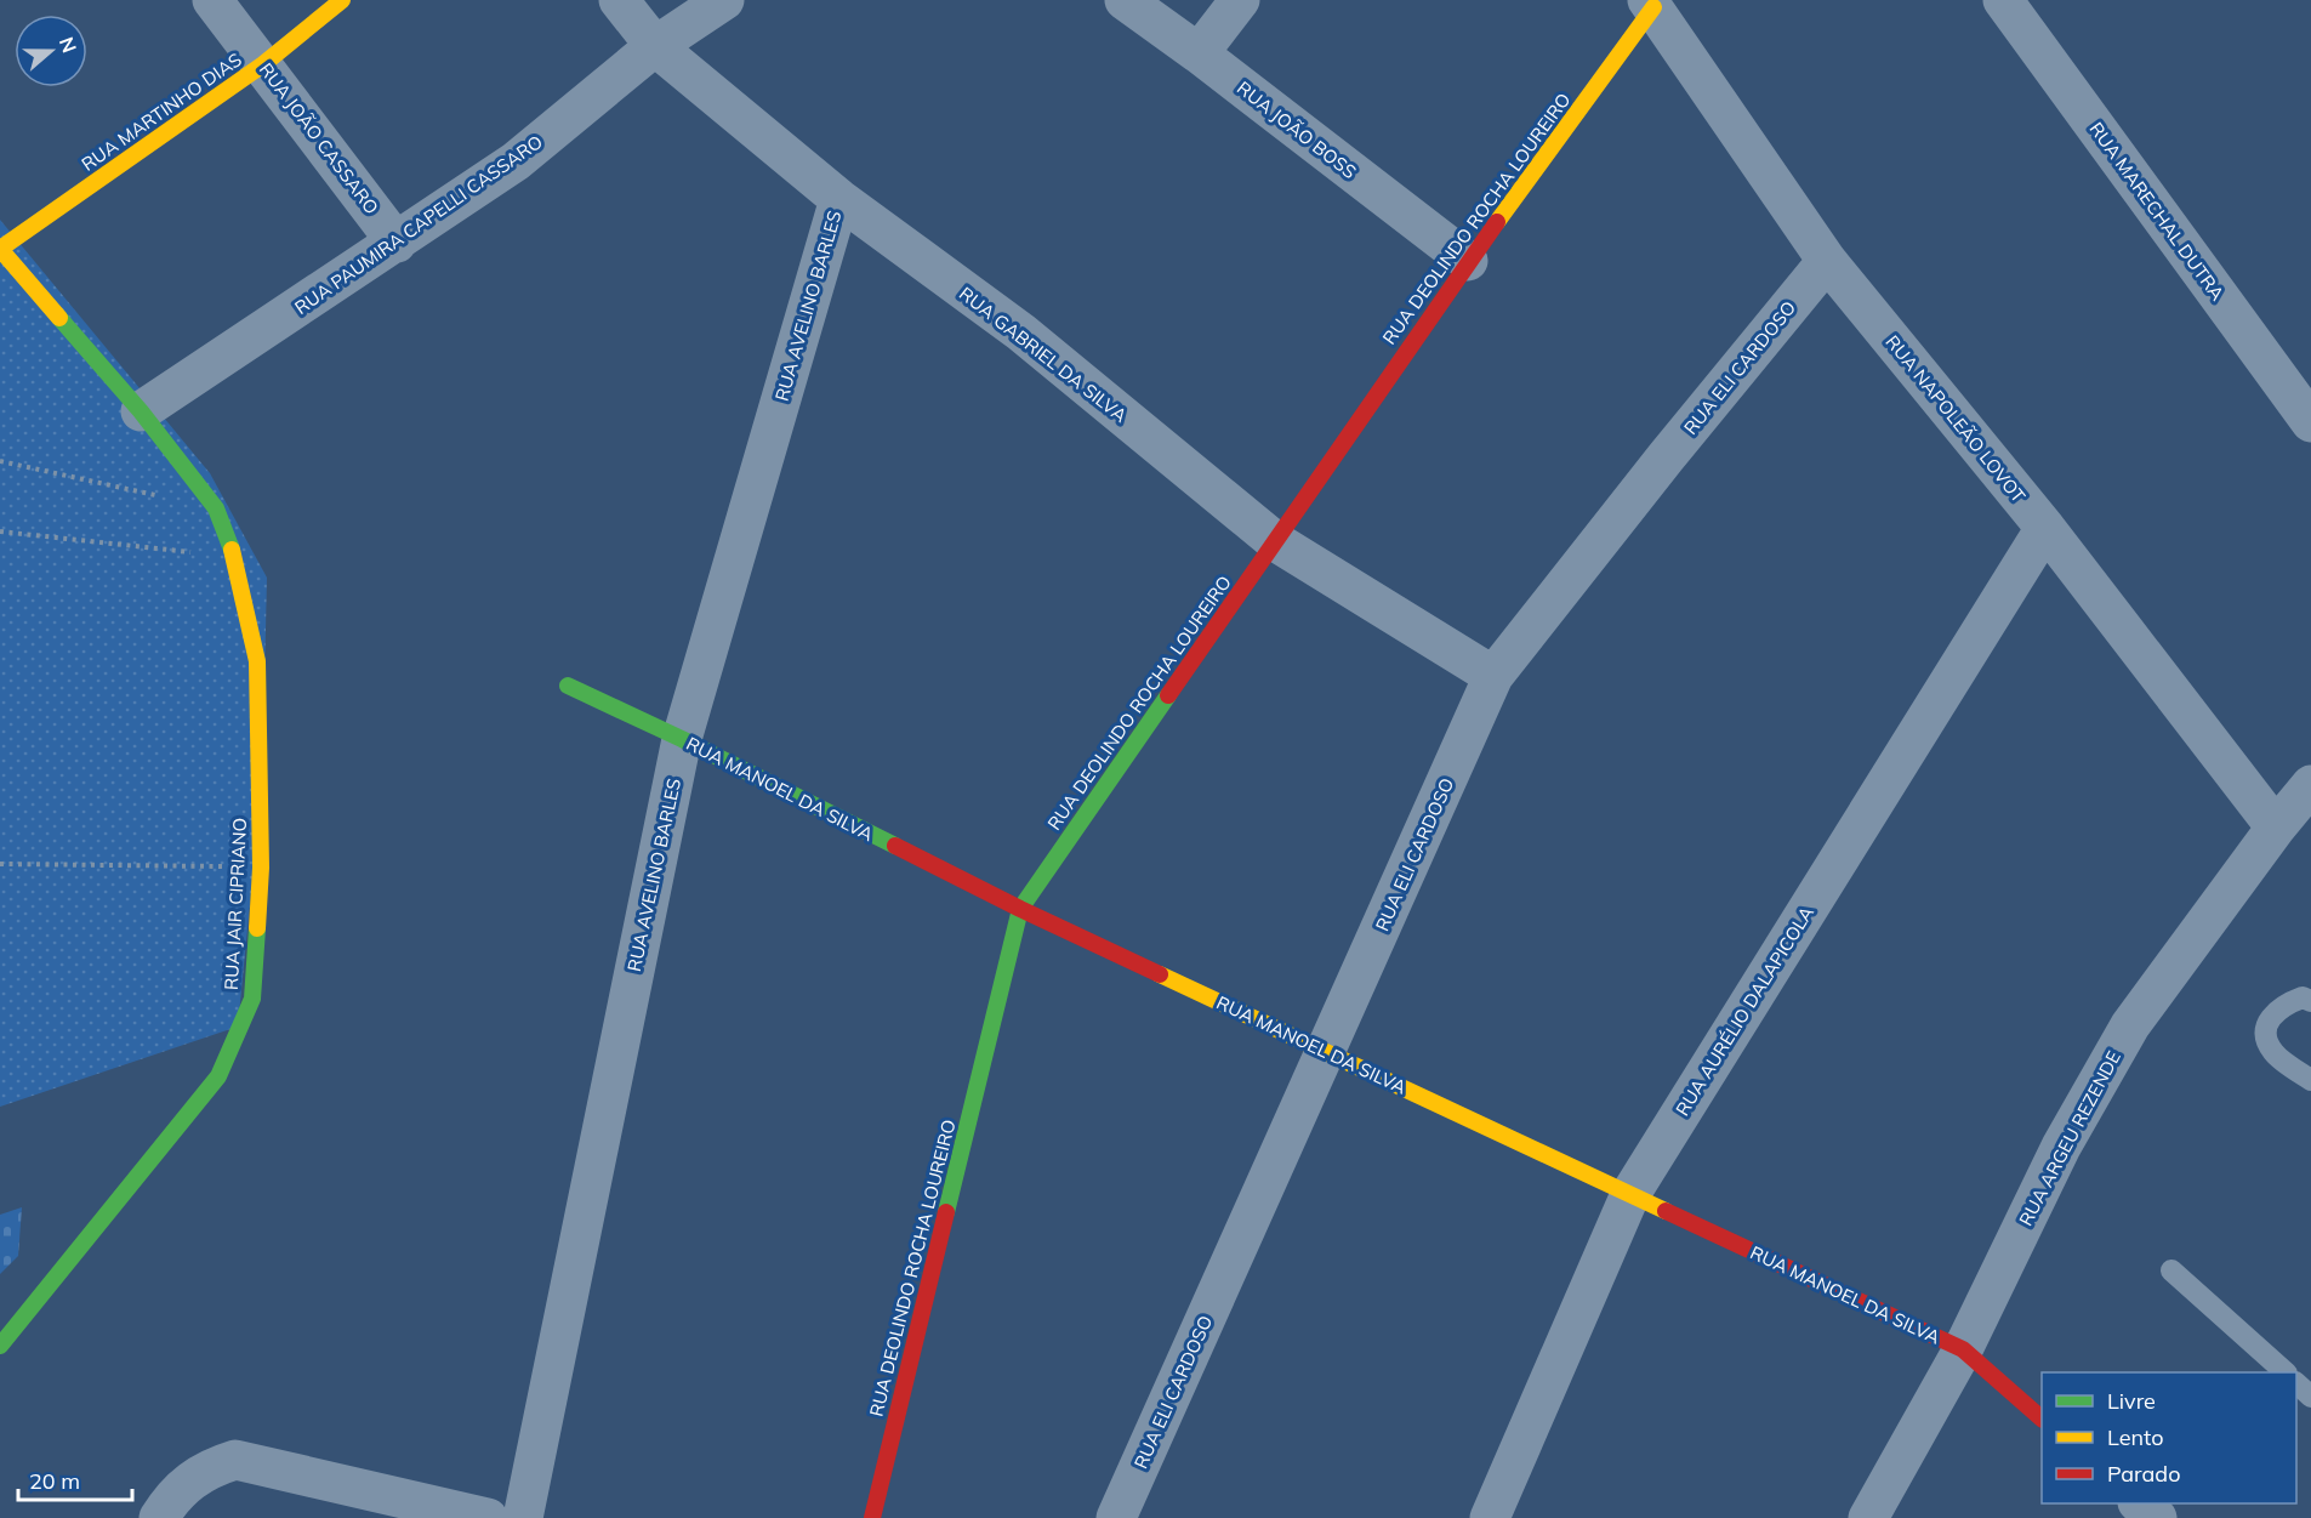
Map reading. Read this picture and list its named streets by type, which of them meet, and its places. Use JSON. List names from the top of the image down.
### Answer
{
  "streets": {
    "street": [
      "RUA MARTINHO DIAS",
      "RUA JOÃO BOSS",
      "RUA JOÃO CASSARO",
      "RUA MARECHAL DUTRA",
      "RUA DEOLINDO ROCHA LOUREIRO",
      "RUA PAUMIRA CAPELLI CASSARO",
      "RUA AVELINO BARLES",
      "RUA GABRIEL DA SILVA",
      "RUA ELI CARDOSO",
      "RUA NAPOLEÃO LOVOT",
      "RUA MANOEL DA SILVA",
      "RUA JAIR CIPRIANO",
      "RUA AURÉLIO DALAPICOLA",
      "RUA ARGEU REZENDE"
    ]
  },
  "crossings": [
    ["RUA MARTINHO DIAS", "RUA JOÃO CASSARO"],
    ["RUA MARTINHO DIAS", "RUA JAIR CIPRIANO"],
    ["RUA JOÃO BOSS", "RUA DEOLINDO ROCHA LOUREIRO"],
    ["RUA JOÃO CASSARO", "RUA PAUMIRA CAPELLI CASSARO"],
    ["RUA DEOLINDO ROCHA LOUREIRO", "RUA GABRIEL DA SILVA"],
    ["RUA DEOLINDO ROCHA LOUREIRO", "RUA NAPOLEÃO LOVOT"],
    ["RUA DEOLINDO ROCHA LOUREIRO", "RUA MANOEL DA SILVA"],
    ["RUA PAUMIRA CAPELLI CASSARO", "RUA GABRIEL DA SILVA"],
    ["RUA PAUMIRA CAPELLI CASSARO", "RUA JAIR CIPRIANO"],
    ["RUA AVELINO BARLES", "RUA GABRIEL DA SILVA"],
    ["RUA AVELINO BARLES", "RUA MANOEL DA SILVA"],
    ["RUA GABRIEL DA SILVA", "RUA ELI CARDOSO"],
    ["RUA ELI CARDOSO", "RUA NAPOLEÃO LOVOT"],
    ["RUA ELI CARDOSO", "RUA MANOEL DA SILVA"],
    ["RUA NAPOLEÃO LOVOT", "RUA AURÉLIO DALAPICOLA"],
    ["RUA NAPOLEÃO LOVOT", "RUA ARGEU REZENDE"],
    ["RUA MANOEL DA SILVA", "RUA AURÉLIO DALAPICOLA"],
    ["RUA MANOEL DA SILVA", "RUA ARGEU REZENDE"]
  ],
  "legend": ["Livre", "Lento", "Parado"],
  "scale_bar": "20 m",
  "north": "right"
}
